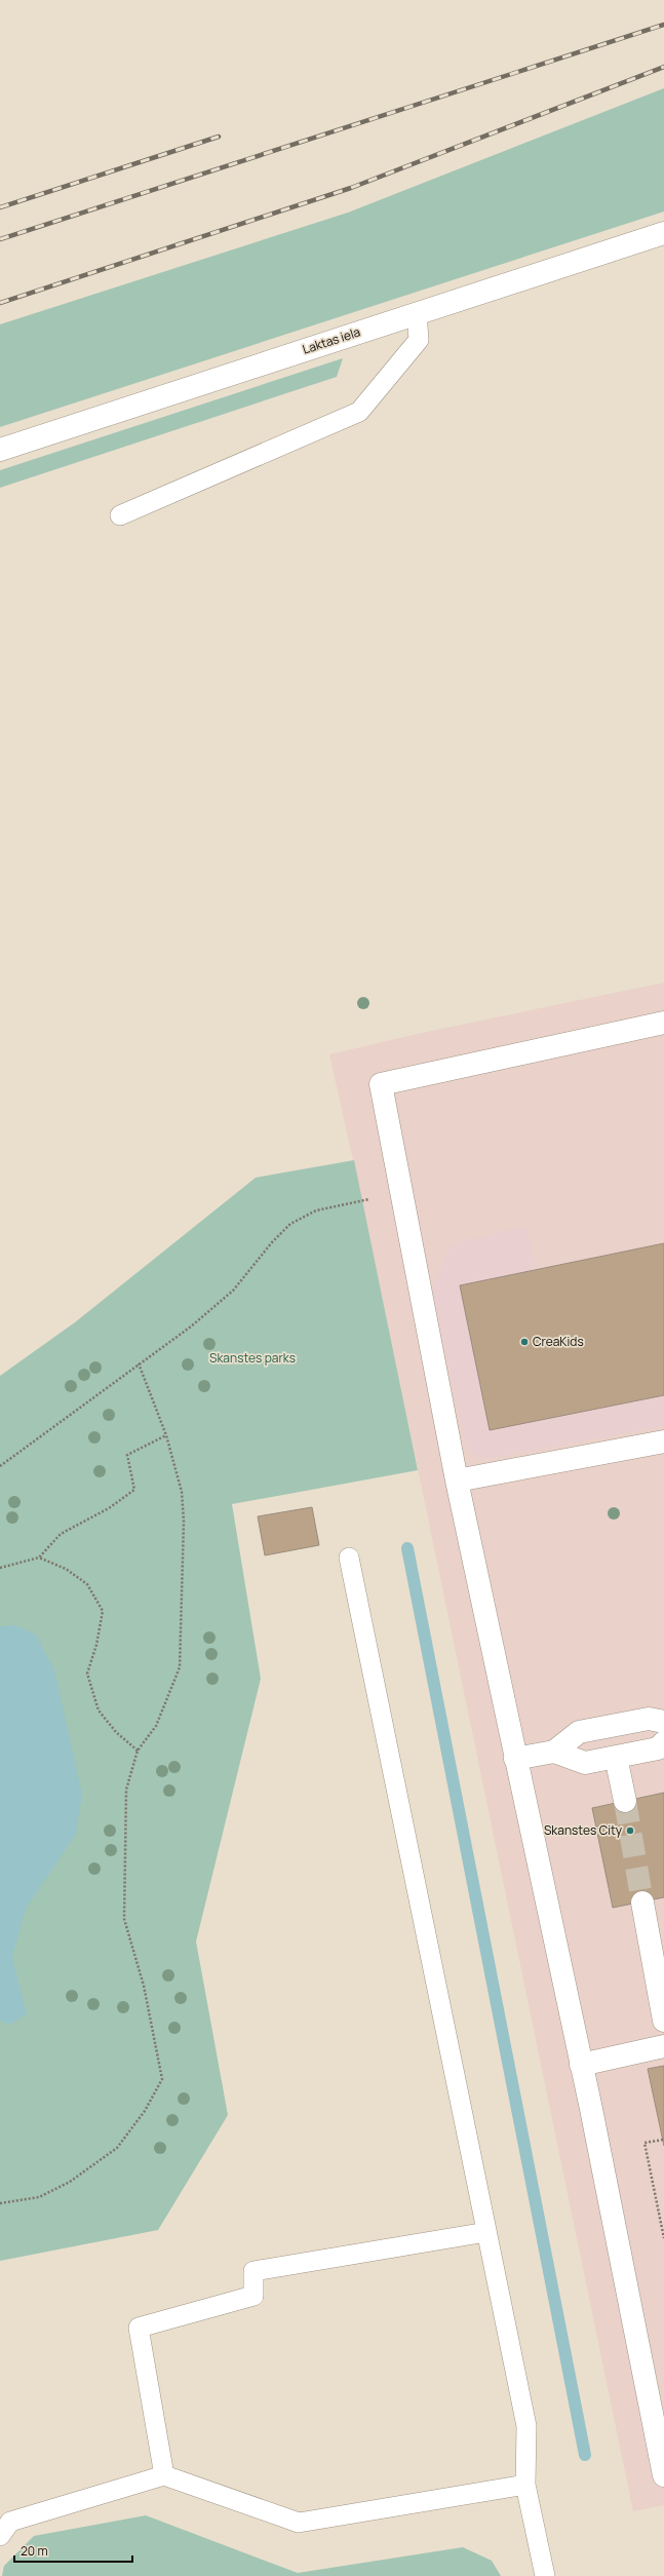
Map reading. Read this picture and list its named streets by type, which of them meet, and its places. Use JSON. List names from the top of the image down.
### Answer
{
  "streets": {
    "street": ["Laktas iela"]
  },
  "parks": ["Skanstes parks"],
  "places": ["CreaKids", "Skanstes City"],
  "scale_bar": "20 m"
}
